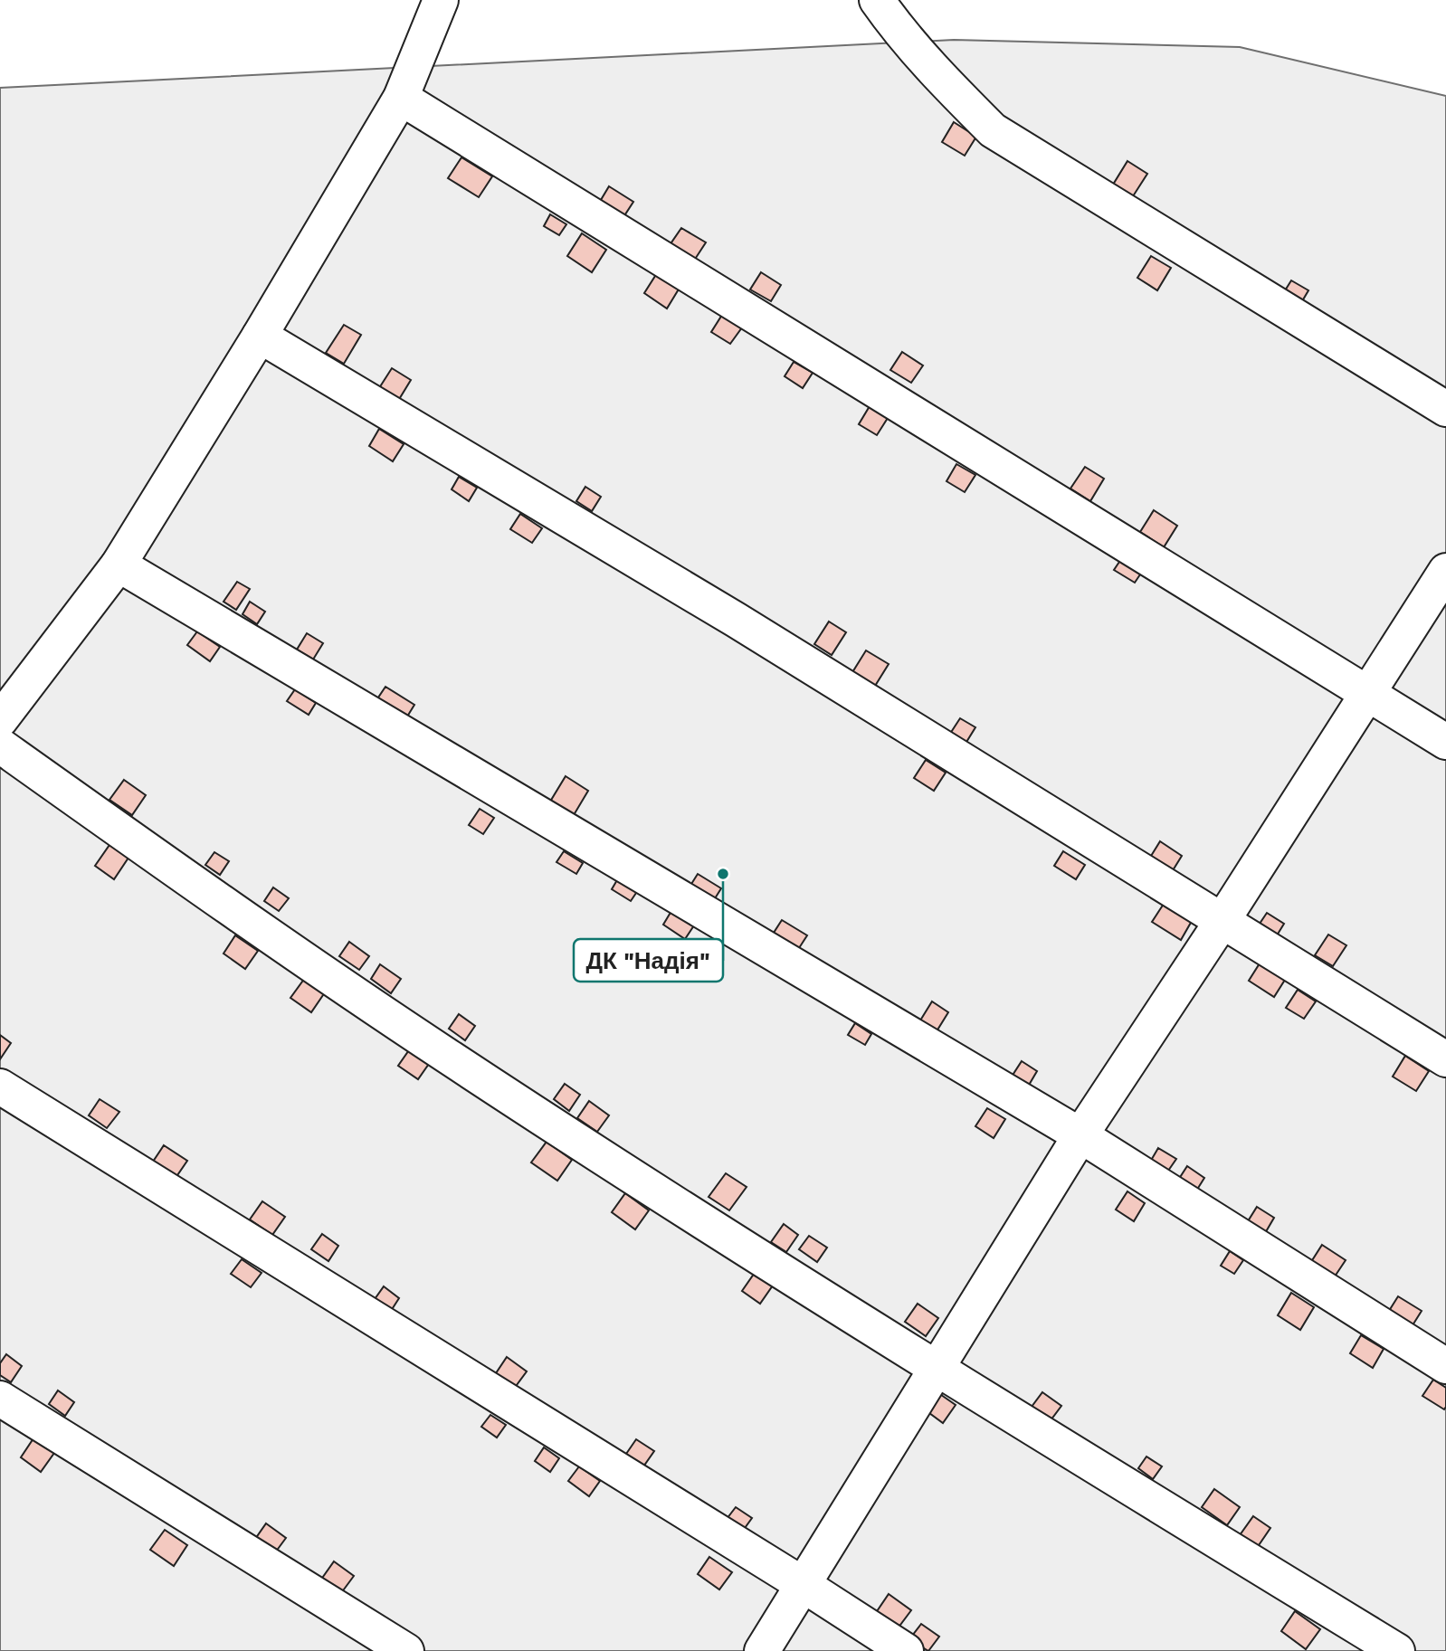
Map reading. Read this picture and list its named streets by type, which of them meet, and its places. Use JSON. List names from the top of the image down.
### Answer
{
  "places": ["ДК \"Надія\""]
}
